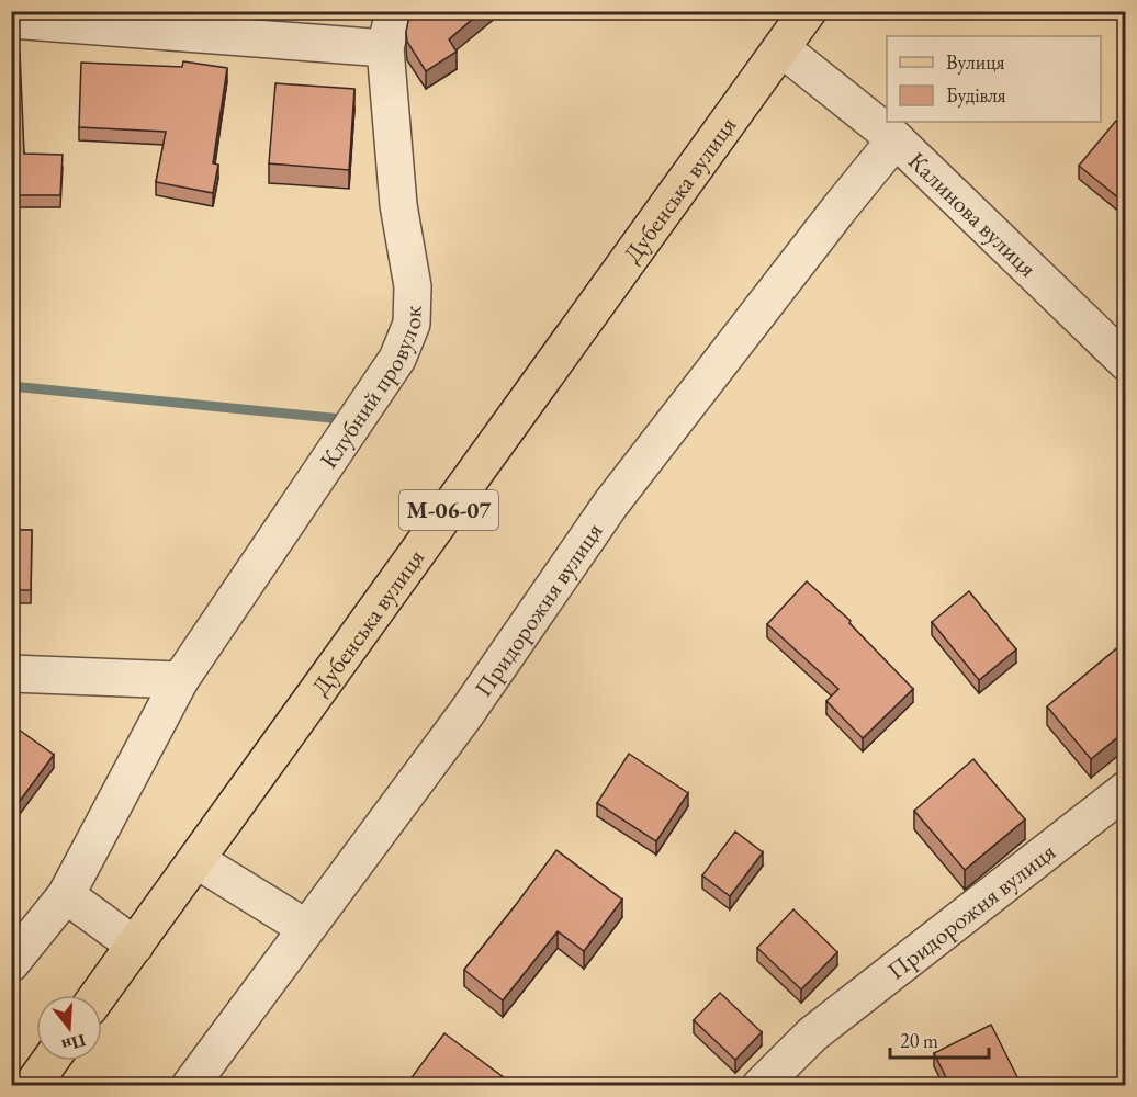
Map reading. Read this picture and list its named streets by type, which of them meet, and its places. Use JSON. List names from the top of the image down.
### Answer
{
  "streets": {
    "main road": ["Дубенська вулиця", "М-06-07"],
    "street": ["Калинова вулиця", "Клубний провулок", "Придорожня вулиця"]
  },
  "crossings": [
    ["Дубенська вулиця", "Калинова вулиця"],
    ["Калинова вулиця", "Придорожня вулиця"]
  ],
  "legend": ["Вулиця", "Будівля"],
  "scale_bar": "20 m",
  "north": "bottom"
}
